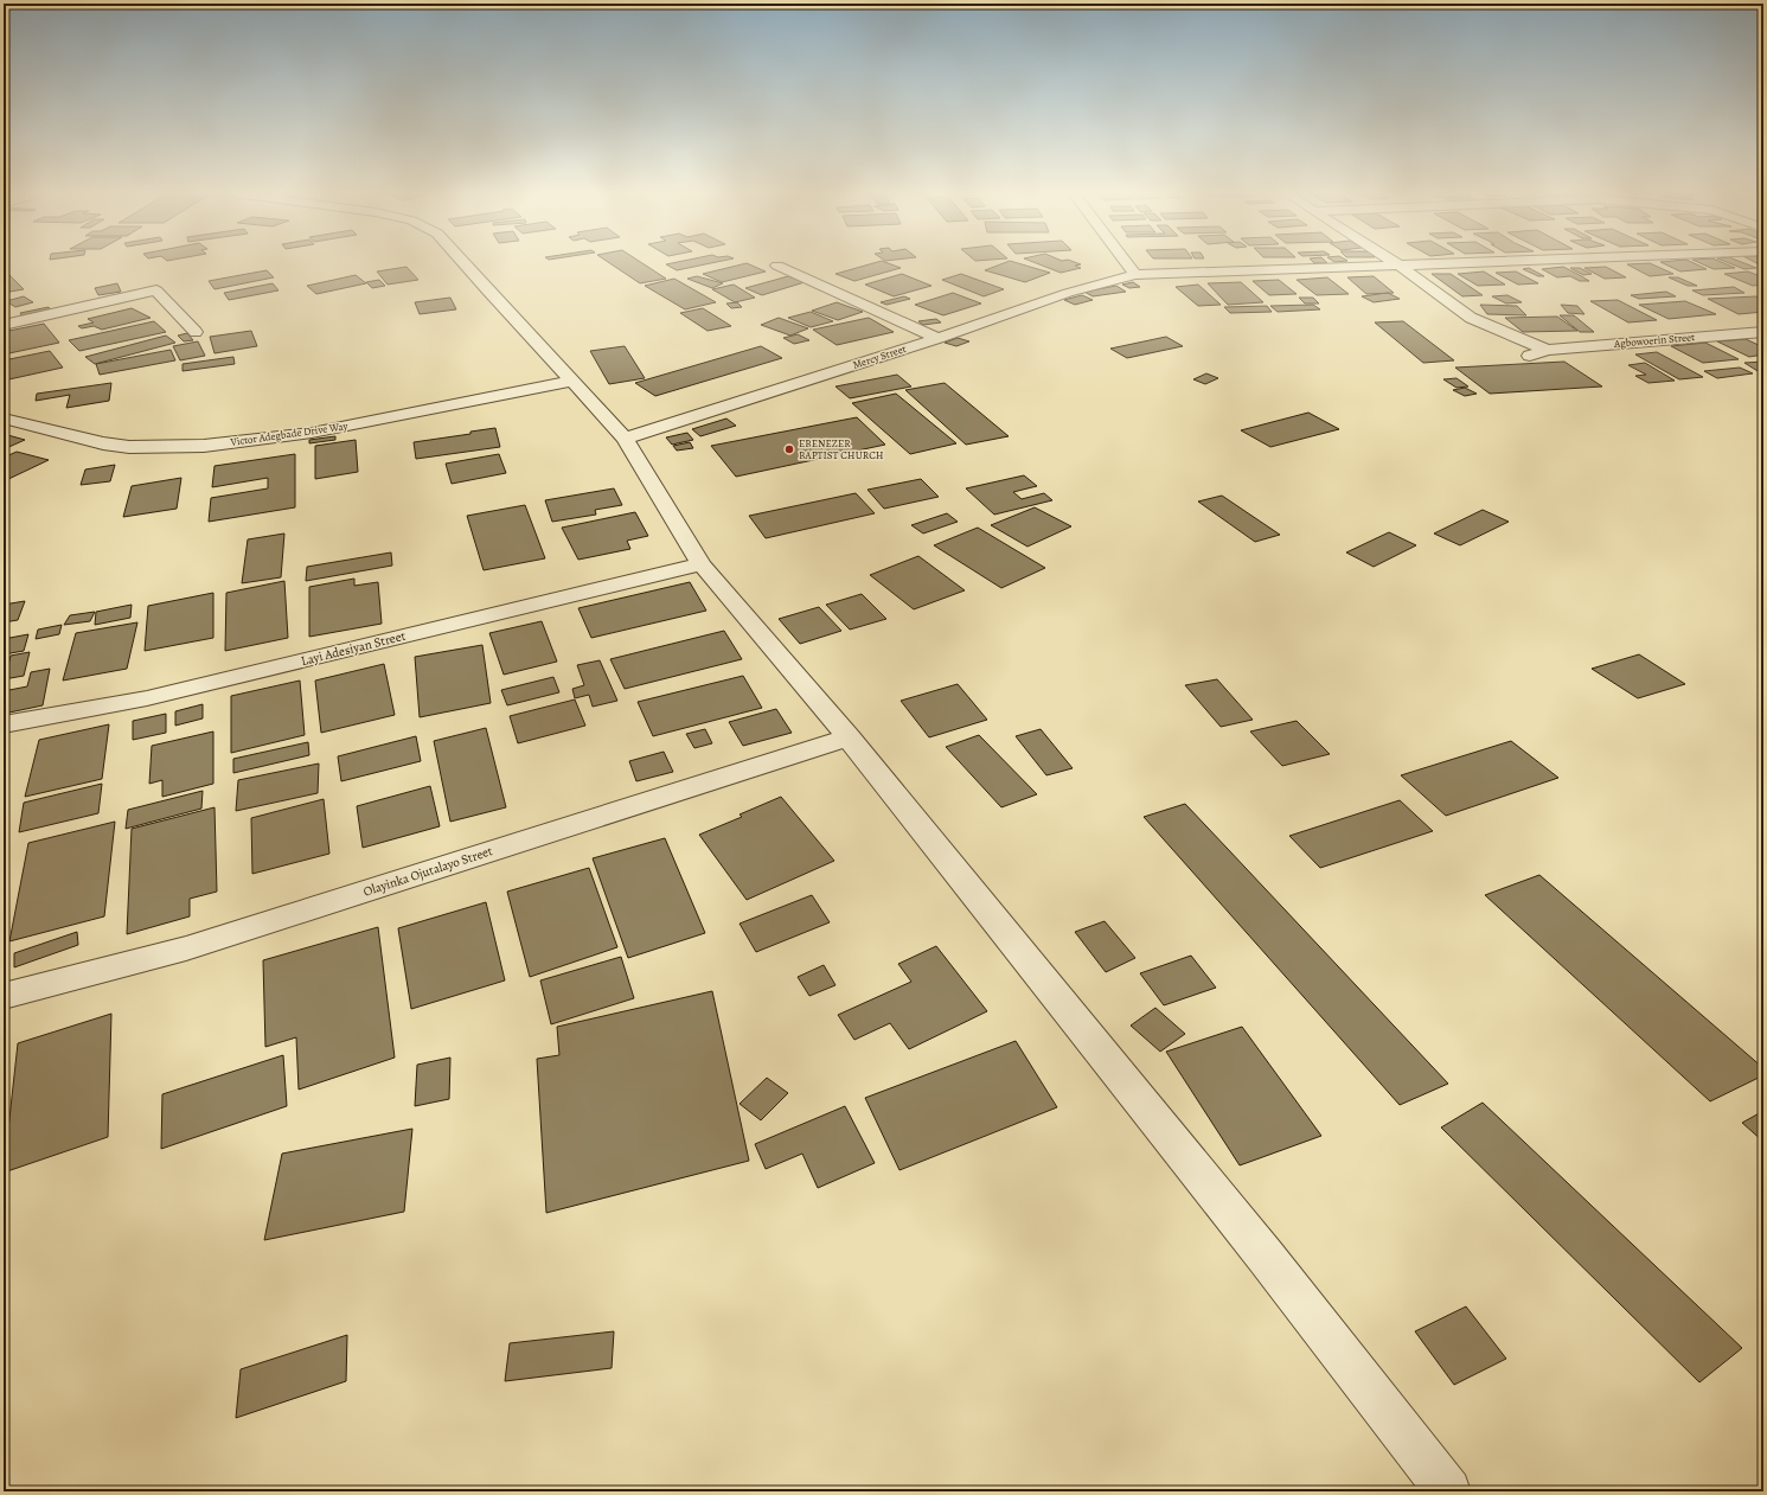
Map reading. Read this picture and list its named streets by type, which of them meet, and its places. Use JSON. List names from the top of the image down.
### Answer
{
  "streets": {
    "street": [
      "Agbowoerin Street",
      "Mercy Street",
      "Victor Adegbade Drive Way",
      "Layi Adesiyan Street",
      "Olayinka Ojutalayo Street"
    ]
  },
  "places": ["EBENEZER BAPTIST CHURCH"]
}
